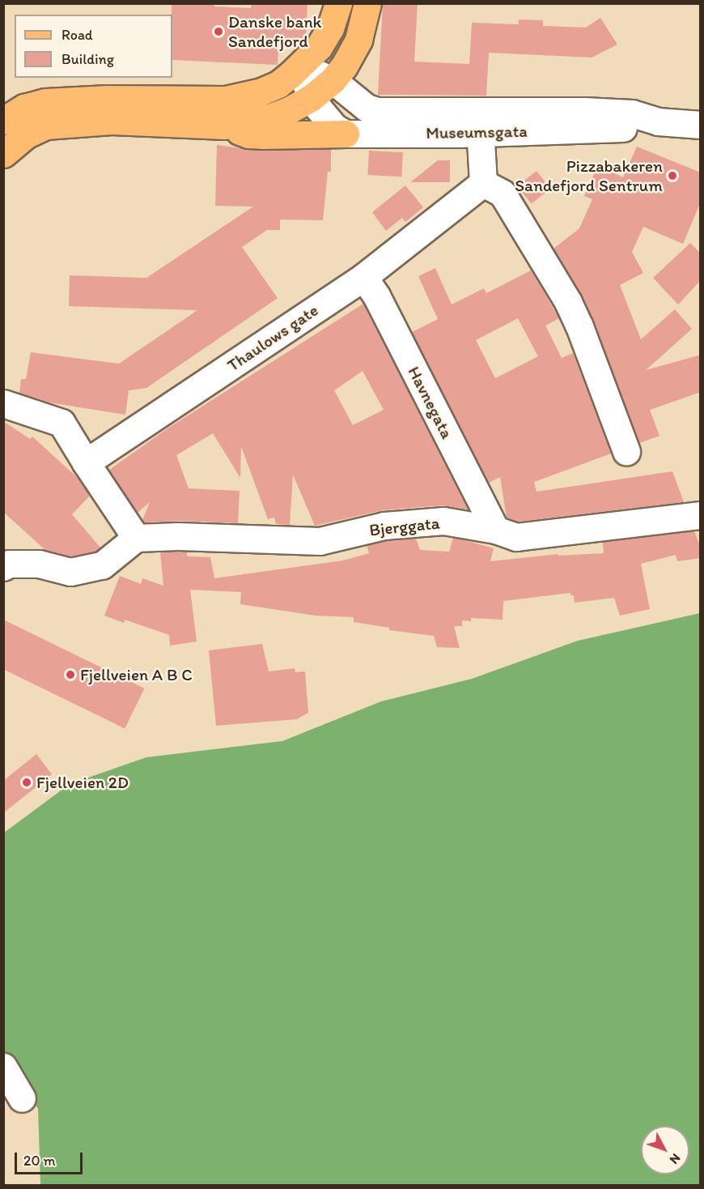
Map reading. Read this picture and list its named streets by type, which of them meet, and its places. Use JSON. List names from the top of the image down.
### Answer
{
  "streets": {
    "street": [
      "Museumsgata",
      "Thaulows gate",
      "Havnegata",
      "Bjerggata"
    ]
  },
  "crossings": [
    ["Thaulows gate", "Havnegata"],
    ["Havnegata", "Bjerggata"]
  ],
  "places": [
    "Danske bank Sandefjord",
    "Pizzabakeren Sandefjord Sentrum",
    "Fjellveien A B C",
    "Fjellveien 2D"
  ],
  "legend": ["Road", "Building"],
  "scale_bar": "20 m",
  "north": "bottom right"
}
